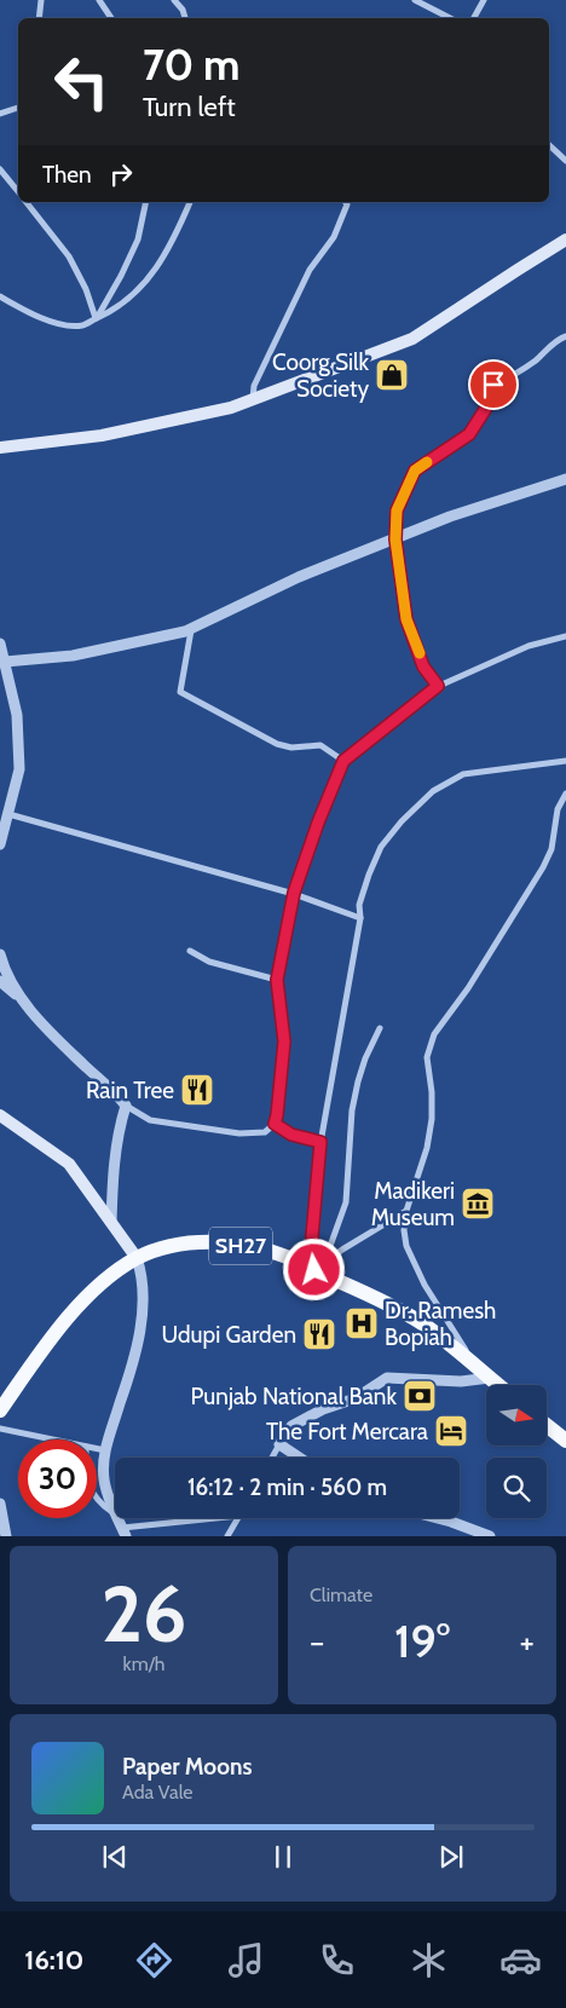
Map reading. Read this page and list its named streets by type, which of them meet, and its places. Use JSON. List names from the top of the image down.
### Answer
{
  "streets": {
    "main road": ["SH27"]
  },
  "places": {
    "shop": ["Coorg Silk Society"],
    "restaurant": ["Rain Tree", "Udupi Garden"],
    "museum": ["Madikeri Museum"],
    "hospital": ["Dr. Ramesh Bopiah"],
    "bank": ["Punjab National Bank"],
    "hotel": ["The Fort Mercara"]
  },
  "north": "right",
  "page": {
    "turn": ["70 m", "Turn left"],
    "then": "Then",
    "limit": "30",
    "trip": "16:12 · 2 min · 560 m",
    "tile": [
      ["26", "km/h"],
      "Climate"
    ],
    "heat": ["−", "19°", "+"],
    "song": ["Paper Moons", "Ada Vale"],
    "tabs": "16:10"
  }
}
